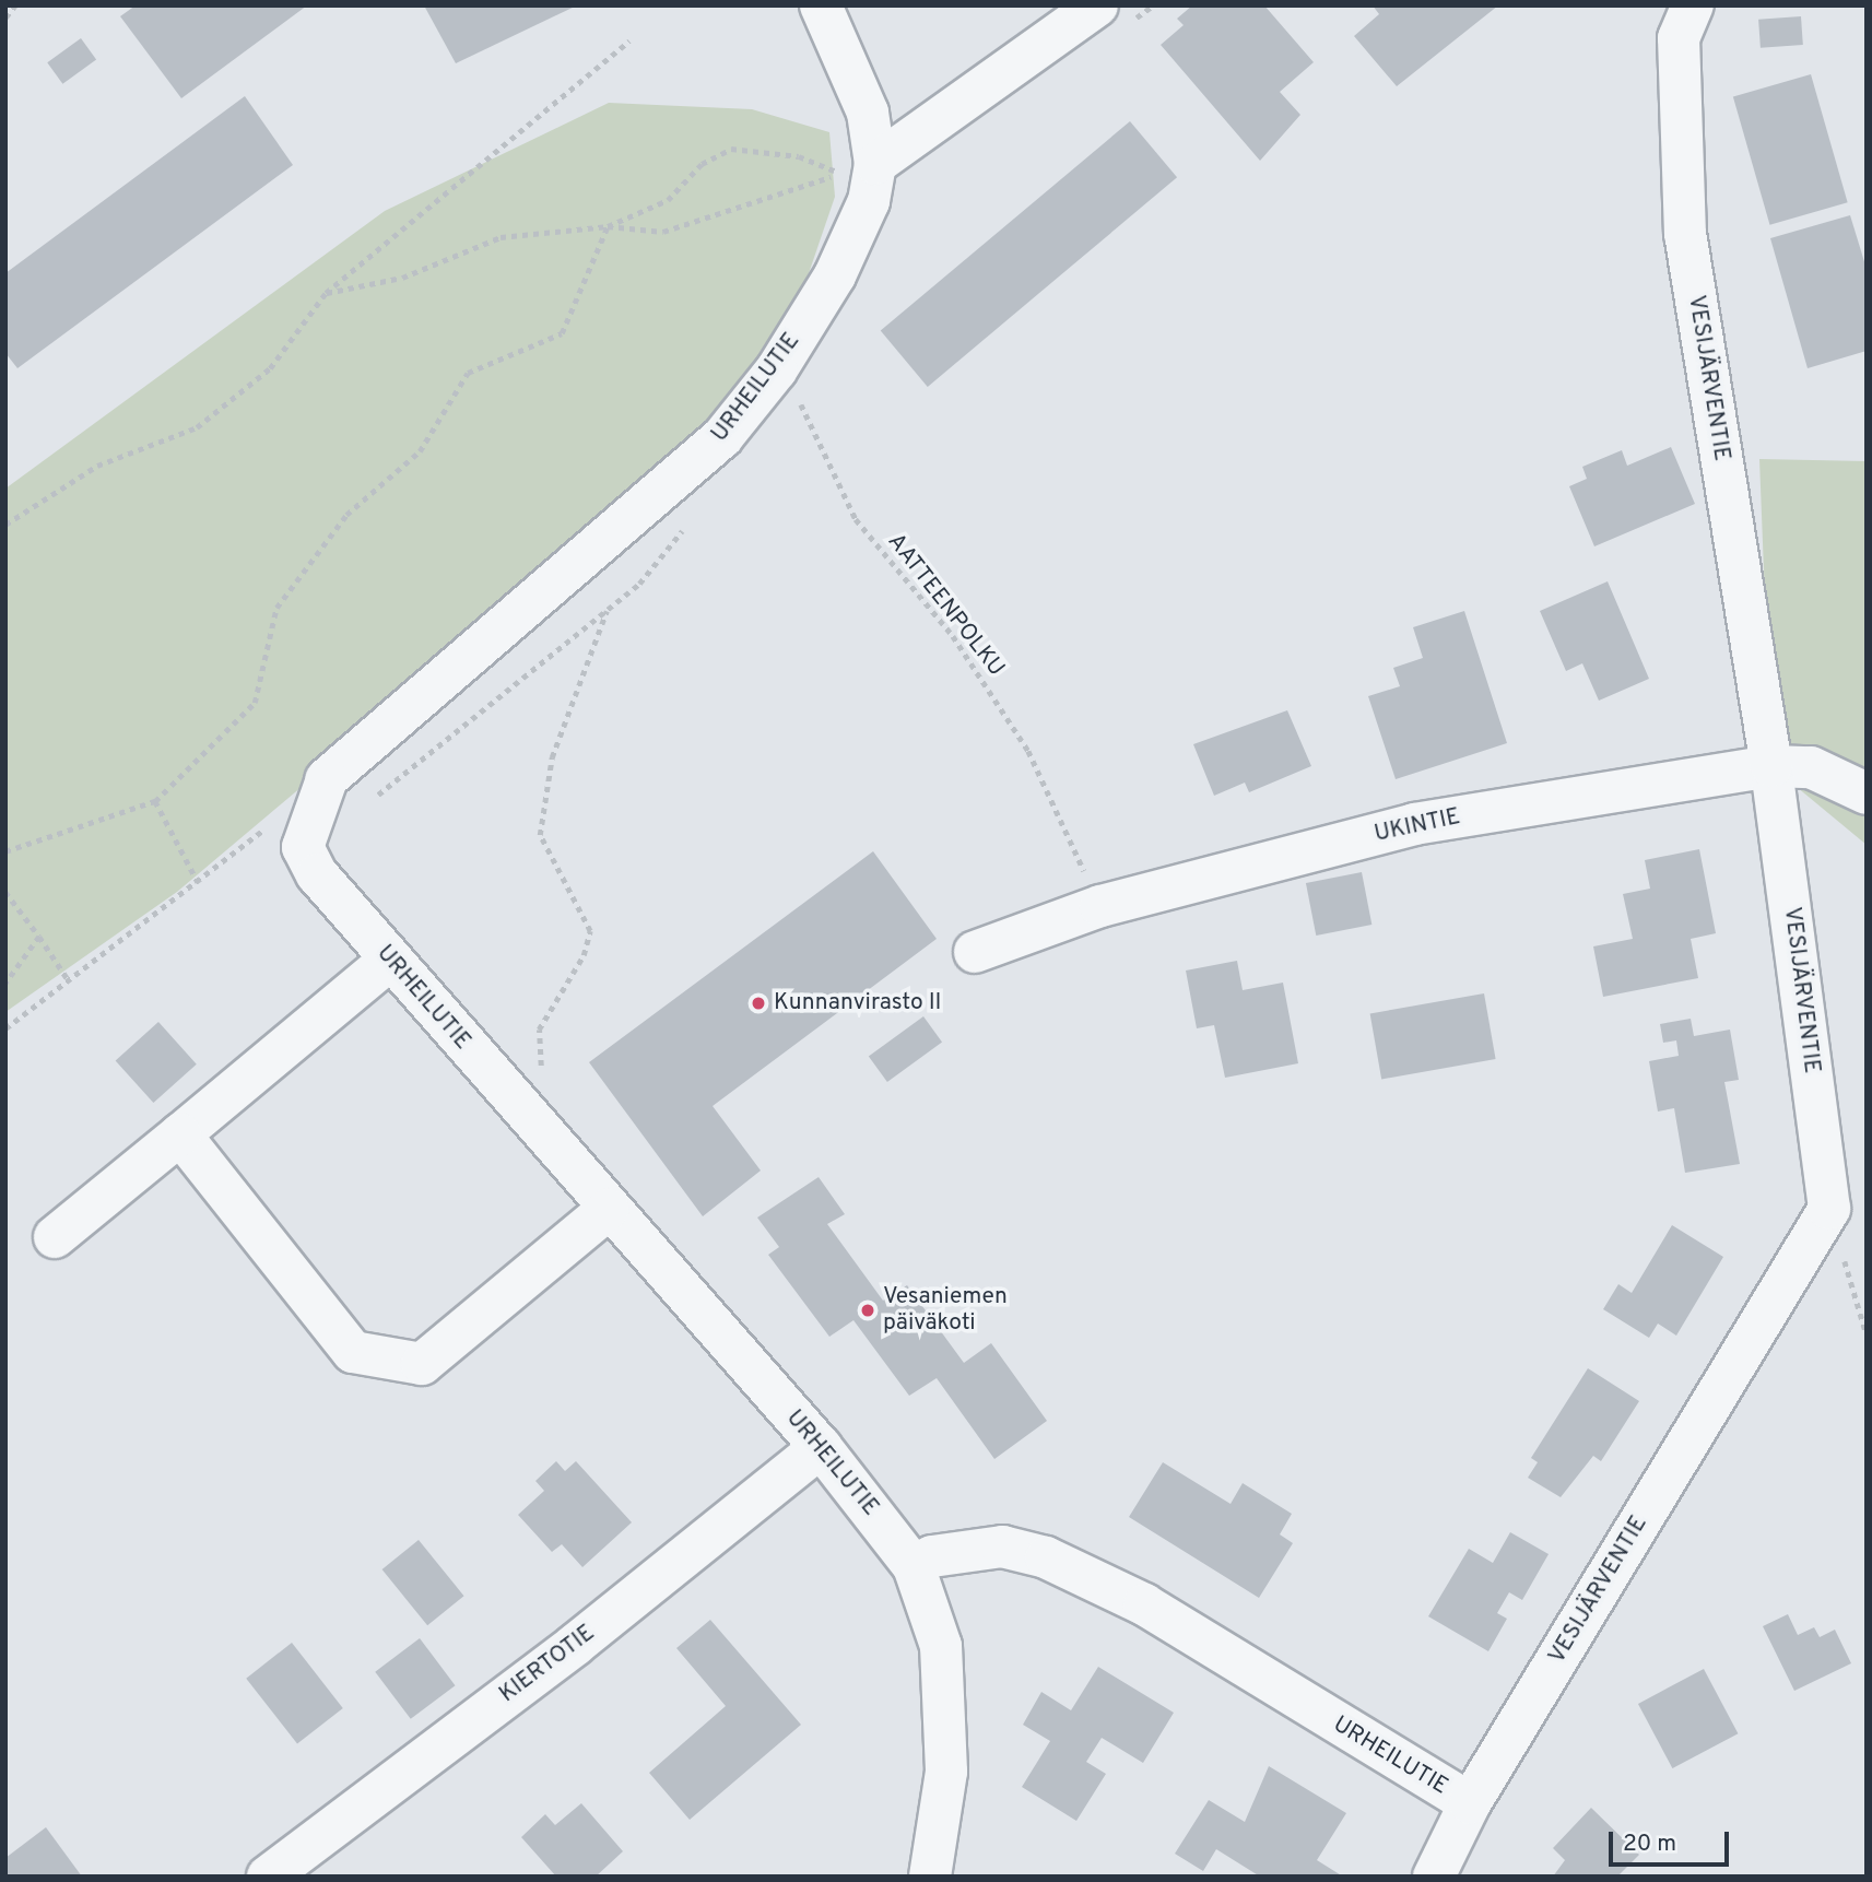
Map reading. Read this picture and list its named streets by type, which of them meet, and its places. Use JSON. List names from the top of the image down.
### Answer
{
  "streets": {
    "street": [
      "VESIJÄRVENTIE",
      "URHEILUTIE",
      "UKINTIE",
      "KIERTOTIE"
    ],
    "path": ["AATTEENPOLKU"]
  },
  "crossings": [
    ["VESIJÄRVENTIE", "URHEILUTIE"],
    ["VESIJÄRVENTIE", "UKINTIE"],
    ["URHEILUTIE", "KIERTOTIE"],
    ["AATTEENPOLKU", "UKINTIE"]
  ],
  "places": ["Kunnanvirasto II", "Vesaniemen päiväkoti"],
  "scale_bar": "20 m"
}
